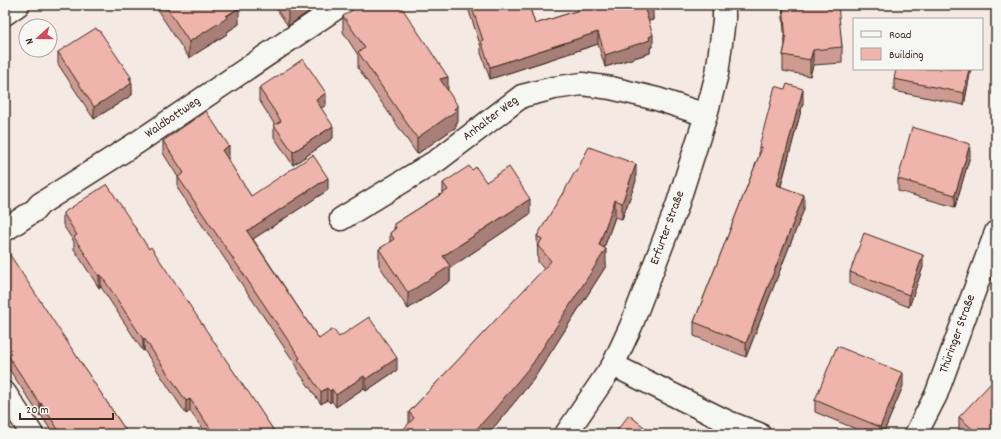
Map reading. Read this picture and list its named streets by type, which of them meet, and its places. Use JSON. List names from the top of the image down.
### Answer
{
  "streets": {
    "street": [
      "Waldbottweg",
      "Anhalter Weg",
      "Erfurter Straße",
      "Thüringer Straße"
    ]
  },
  "crossings": [
    ["Anhalter Weg", "Erfurter Straße"]
  ],
  "legend": ["Road", "Building"],
  "scale_bar": "20 m",
  "north": "left"
}
